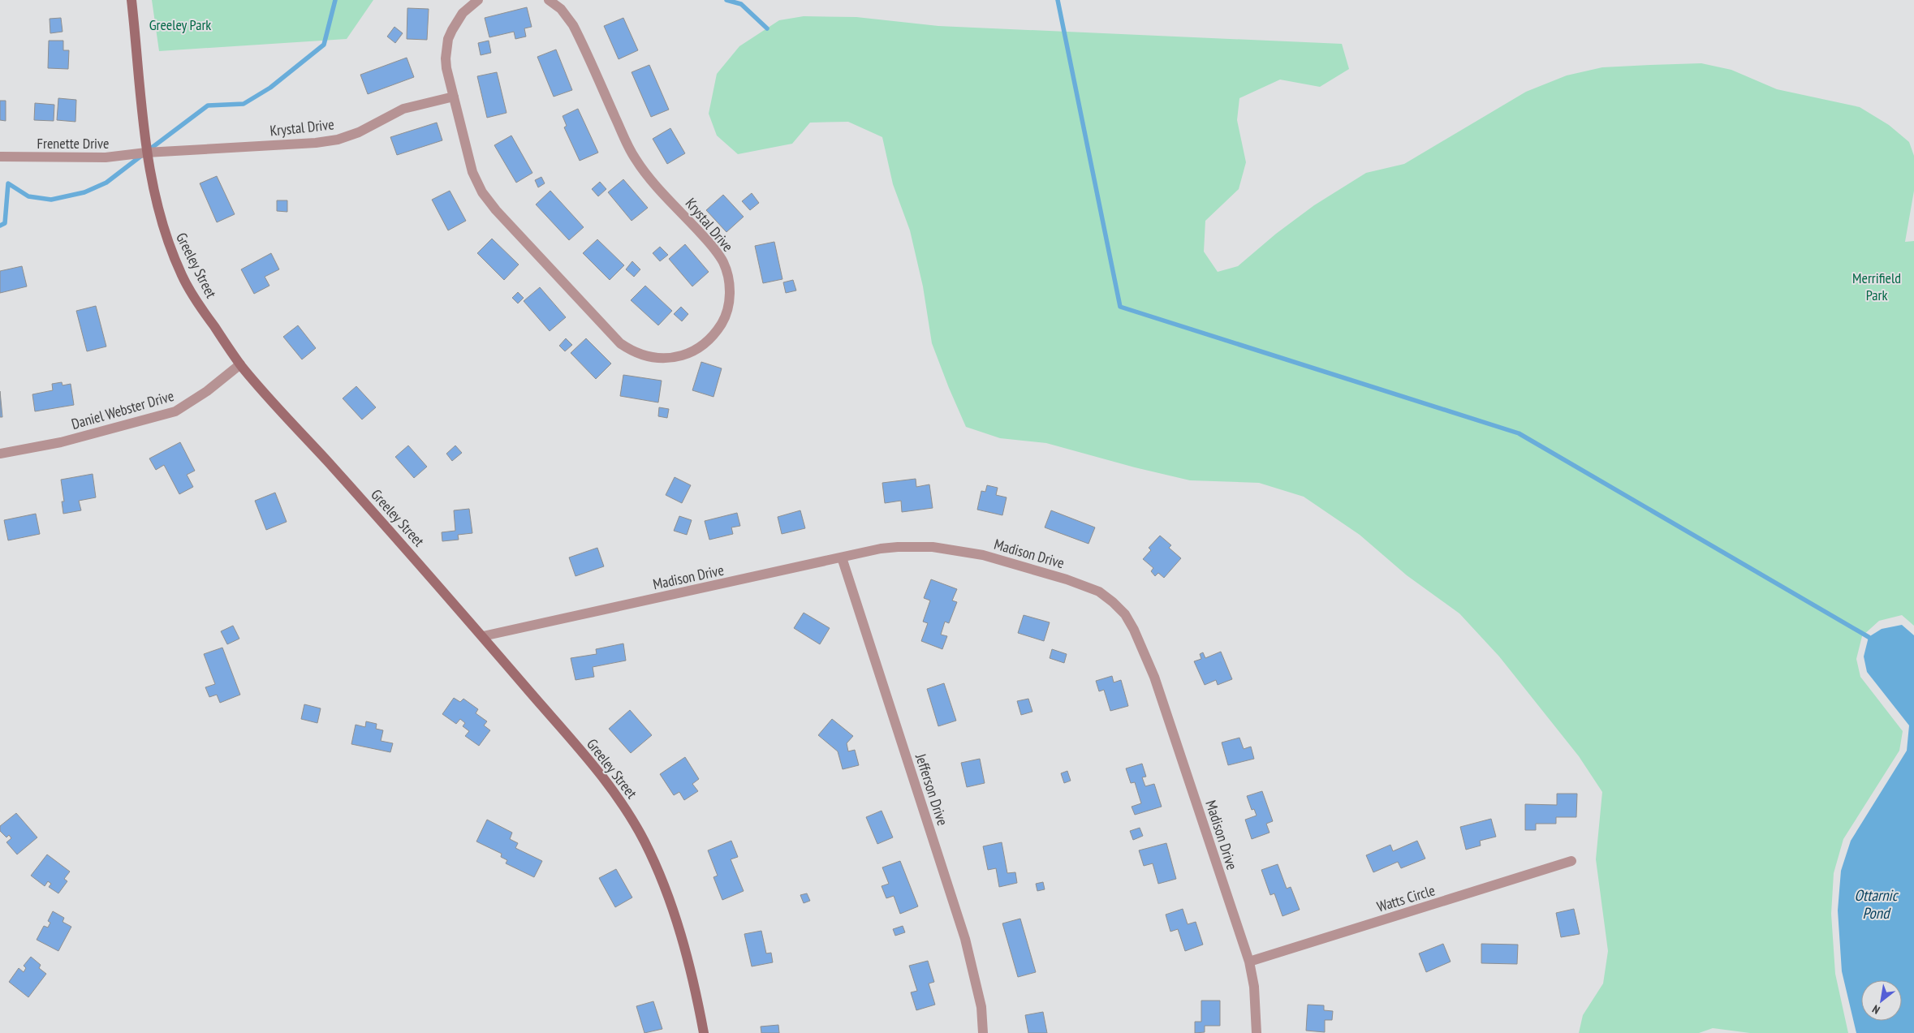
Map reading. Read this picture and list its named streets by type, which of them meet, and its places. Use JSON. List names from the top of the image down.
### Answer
{
  "streets": {
    "street": [
      "Krystal Drive",
      "Frenette Drive",
      "Greeley Street",
      "Daniel Webster Drive",
      "Madison Drive",
      "Jefferson Drive",
      "Watts Circle"
    ]
  },
  "crossings": [
    ["Krystal Drive", "Frenette Drive"],
    ["Krystal Drive", "Greeley Street"],
    ["Frenette Drive", "Greeley Street"],
    ["Greeley Street", "Daniel Webster Drive"],
    ["Greeley Street", "Madison Drive"],
    ["Madison Drive", "Jefferson Drive"],
    ["Madison Drive", "Watts Circle"]
  ],
  "water": ["Ottarnic Pond"],
  "parks": ["Greeley Park", "Merrifield Park"],
  "north": "bottom left"
}
